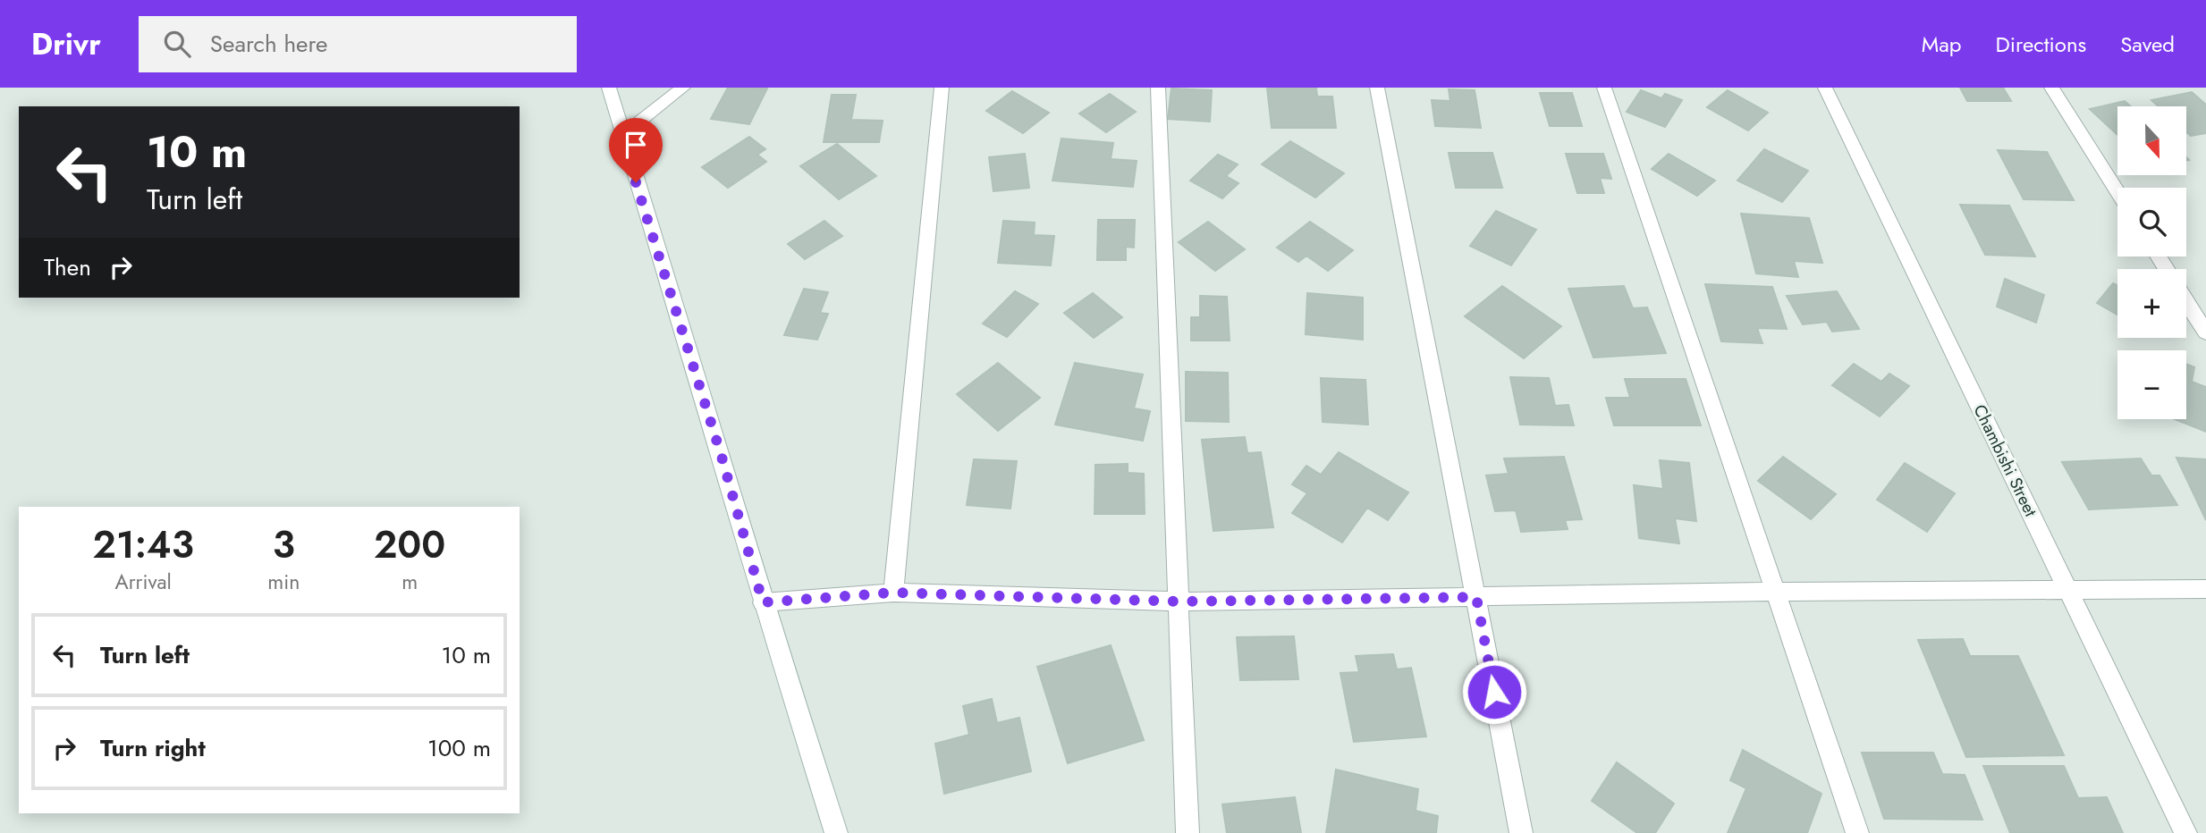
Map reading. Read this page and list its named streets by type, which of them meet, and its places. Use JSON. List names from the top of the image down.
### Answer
{
  "streets": {
    "street": ["Chambishi Street"]
  },
  "north": "bottom",
  "page": {
    "header": "Drivr",
    "search": "Search here",
    "nav": ["Map", "Directions", "Saved"],
    "map_buttons": ["+", "−"],
    "turn": ["10 m", "Turn left"],
    "then": "Then",
    "eta": [
      "21:43",
      "Arrival",
      "3",
      "min",
      "200",
      "m"
    ],
    "list": [
      {
        "name": "Turn left",
        "value": "10 m"
      },
      {
        "name": "Turn right",
        "value": "100 m"
      }
    ]
  }
}
